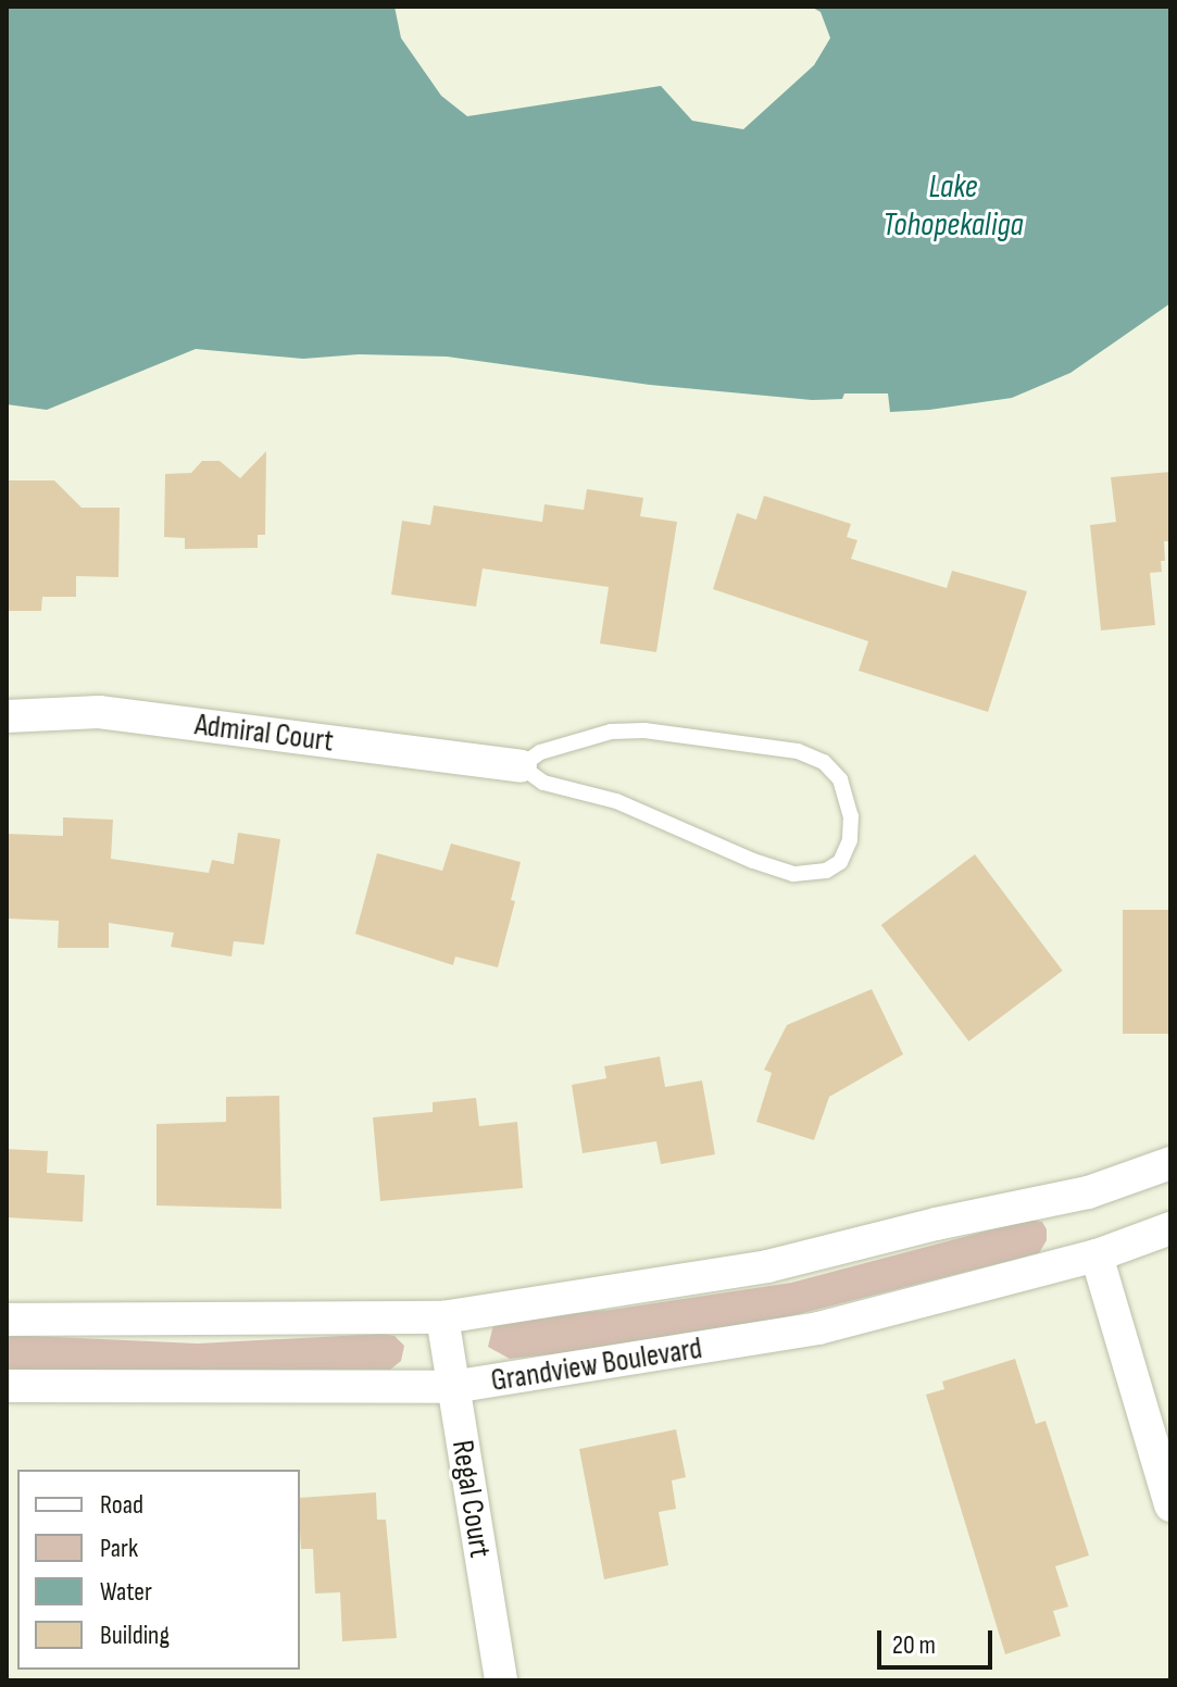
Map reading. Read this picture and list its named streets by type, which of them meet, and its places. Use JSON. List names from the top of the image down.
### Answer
{
  "streets": {
    "street": ["Admiral Court", "Grandview Boulevard", "Regal Court"]
  },
  "crossings": [
    ["Grandview Boulevard", "Regal Court"]
  ],
  "water": ["Lake Tohopekaliga"],
  "legend": [
    "Road",
    "Park",
    "Water",
    "Building"
  ],
  "scale_bar": "20 m"
}
